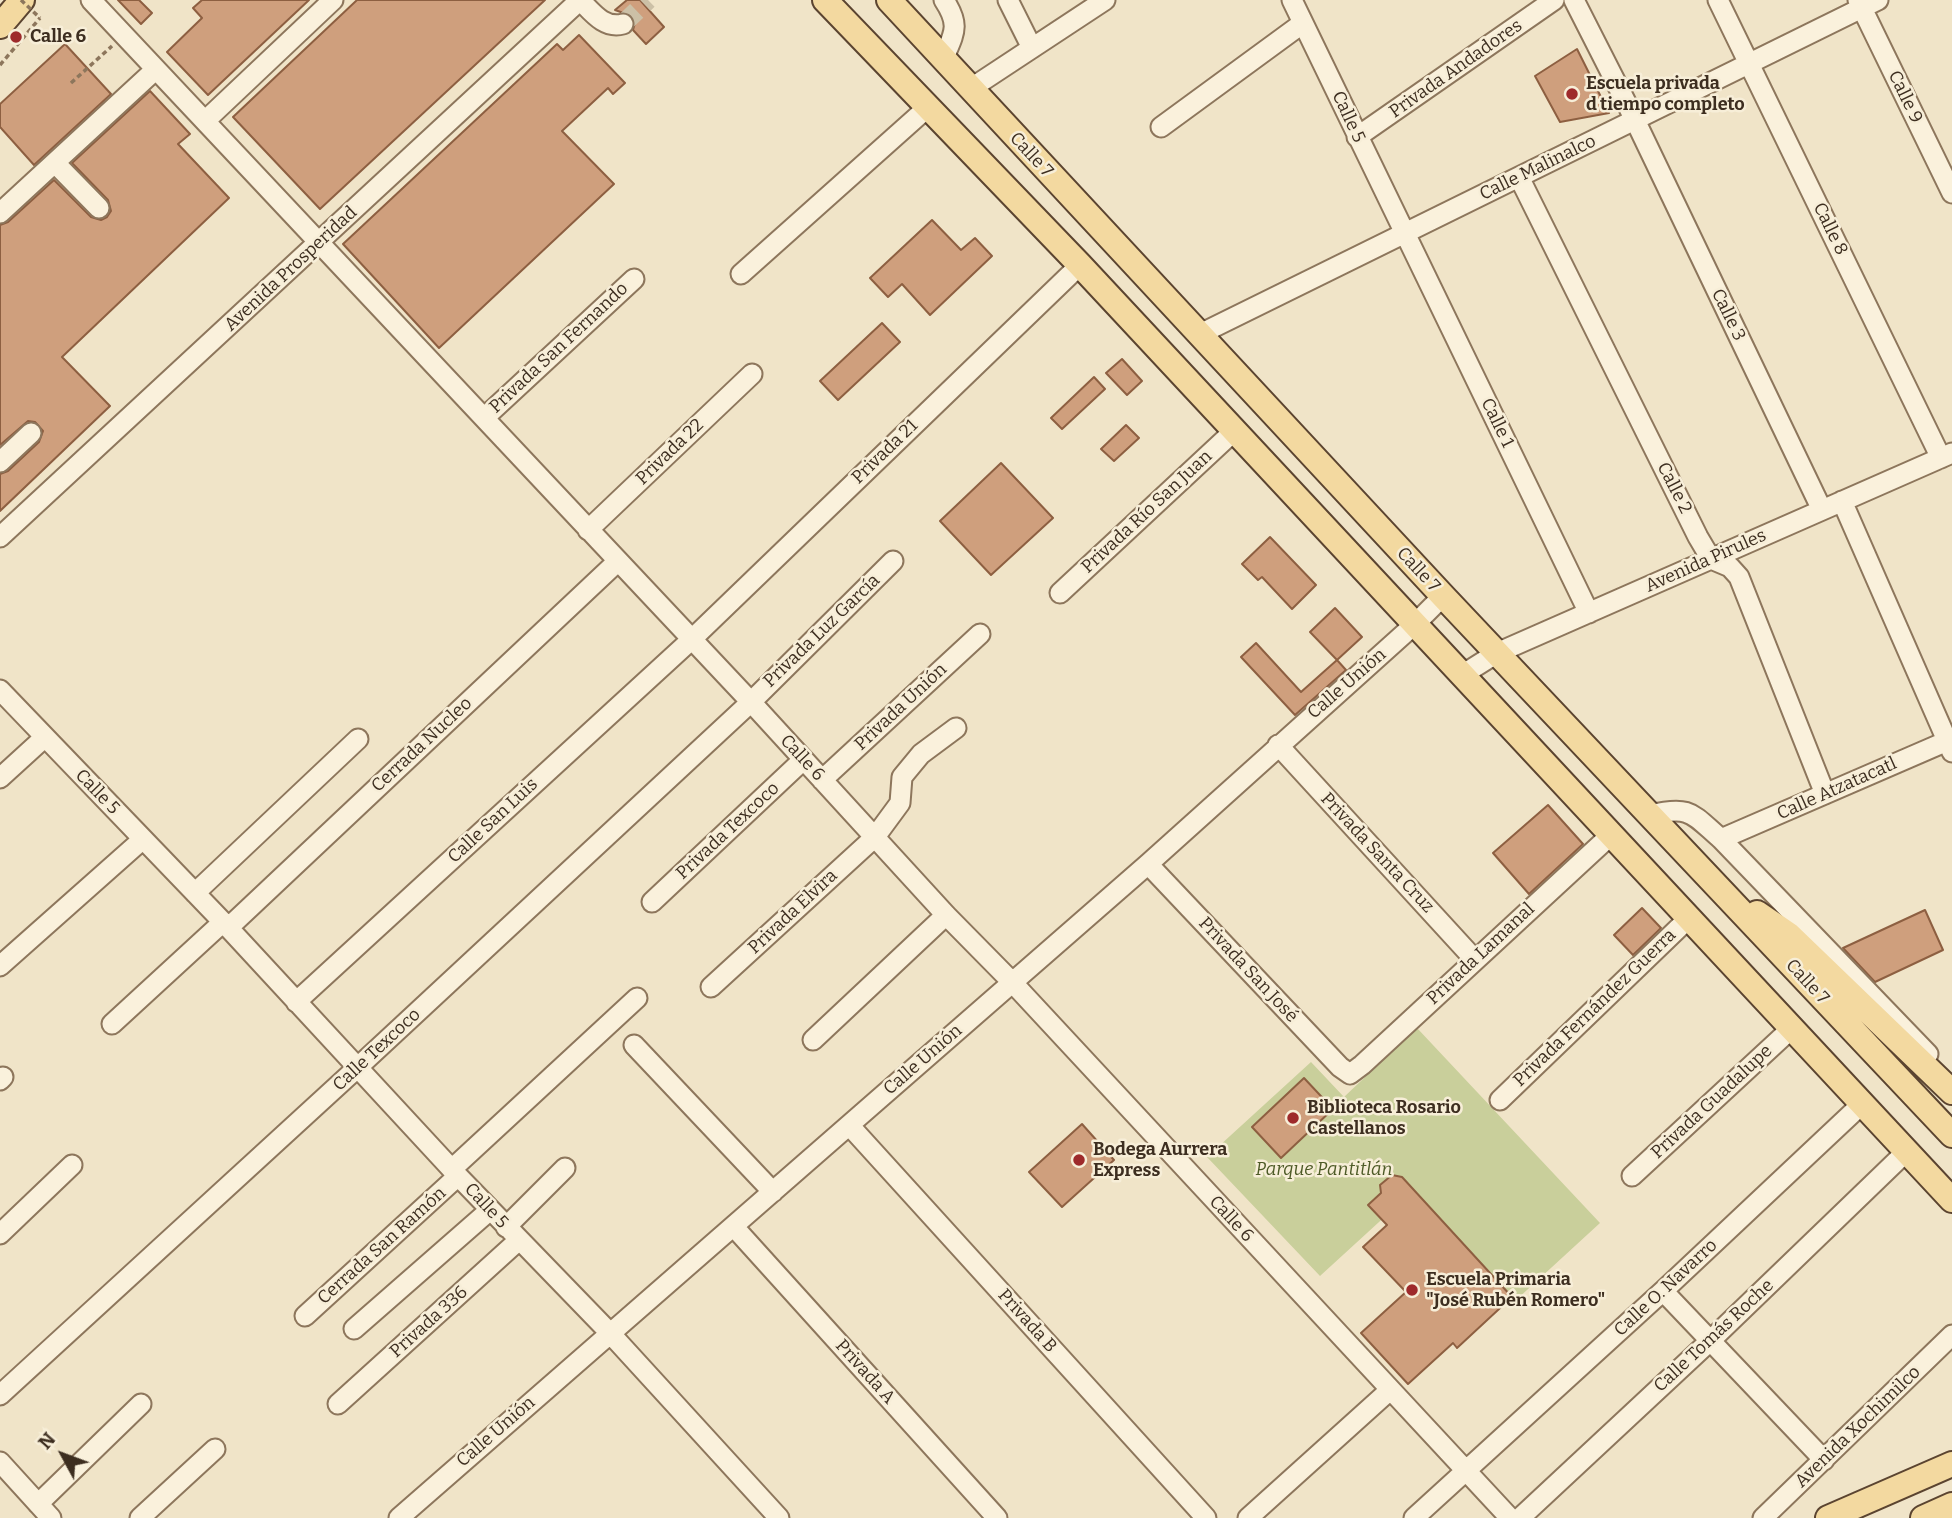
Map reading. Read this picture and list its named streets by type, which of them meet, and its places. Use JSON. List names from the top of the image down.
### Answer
{
  "streets": {
    "main road": ["Calle 7"],
    "street": [
      "Privada Andadores",
      "Calle 9",
      "Calle 5",
      "Calle Malinalco",
      "Calle 8",
      "Avenida Prosperidad",
      "Calle 3",
      "Privada San Fernando",
      "Calle 1",
      "Privada 22",
      "Privada 21",
      "Calle 2",
      "Privada Río San Juan",
      "Avenida Pirules",
      "Privada Luz García",
      "Calle Unión",
      "Privada Unión",
      "Cerrada Nucleo",
      "Calle 6",
      "Calle Atzatacatl",
      "Calle San Luis",
      "Privada Texcoco",
      "Privada Santa Cruz",
      "Privada Elvira",
      "Privada Lamanal",
      "Privada San José",
      "Privada Fernández Guerra",
      "Calle Texcoco",
      "Privada Guadalupe",
      "Cerrada San Ramón",
      "Calle O. Navarro",
      "Privada B",
      "Privada 336",
      "Calle Tomás Roche",
      "Privada A",
      "Avenida Xochimilco"
    ]
  },
  "crossings": [
    ["Privada Andadores", "Calle 5"],
    ["Calle 9", "Calle Malinalco"],
    ["Calle 5", "Calle Malinalco"],
    ["Calle 5", "Calle 1"],
    ["Calle 5", "Calle Unión"],
    ["Calle 5", "Cerrada Nucleo"],
    ["Calle 5", "Calle San Luis"],
    ["Calle 5", "Calle Texcoco"],
    ["Calle 5", "Cerrada San Ramón"],
    ["Calle 5", "Privada 336"],
    ["Calle 7", "Calle Malinalco"],
    ["Calle 7", "Avenida Pirules"],
    ["Calle 7", "Calle Unión"],
    ["Calle Malinalco", "Calle 8"],
    ["Calle Malinalco", "Calle 3"],
    ["Calle Malinalco", "Calle 1"],
    ["Calle Malinalco", "Calle 2"],
    ["Calle 8", "Avenida Pirules"],
    ["Avenida Prosperidad", "Calle 6"],
    ["Calle 3", "Avenida Pirules"],
    ["Privada San Fernando", "Calle 6"],
    ["Calle 1", "Avenida Pirules"],
    ["Privada 22", "Calle 6"],
    ["Privada 21", "Calle 6"],
    ["Privada 21", "Calle San Luis"],
    ["Calle 2", "Avenida Pirules"],
    ["Calle 2", "Calle Atzatacatl"],
    ["Privada Luz García", "Calle 6"],
    ["Privada Luz García", "Calle Texcoco"],
    ["Calle Unión", "Calle 6"],
    ["Calle Unión", "Privada Santa Cruz"],
    ["Calle Unión", "Privada San José"],
    ["Calle Unión", "Privada B"],
    ["Calle Unión", "Privada A"],
    ["Privada Unión", "Calle 6"],
    ["Cerrada Nucleo", "Calle 6"],
    ["Calle 6", "Calle San Luis"],
    ["Calle 6", "Privada Texcoco"],
    ["Calle 6", "Privada Elvira"],
    ["Calle 6", "Calle Texcoco"],
    ["Calle 6", "Calle O. Navarro"],
    ["Privada Santa Cruz", "Privada Lamanal"],
    ["Privada Lamanal", "Privada San José"]
  ],
  "parks": ["Parque Pantitlán"],
  "places": [
    "Calle 6",
    "Escuela privada d tiempo completo",
    "Biblioteca Rosario Castellanos",
    "Bodega Aurrera Express",
    "Escuela Primaria \"José Rubén Romero\""
  ],
  "north": "top left"
}
